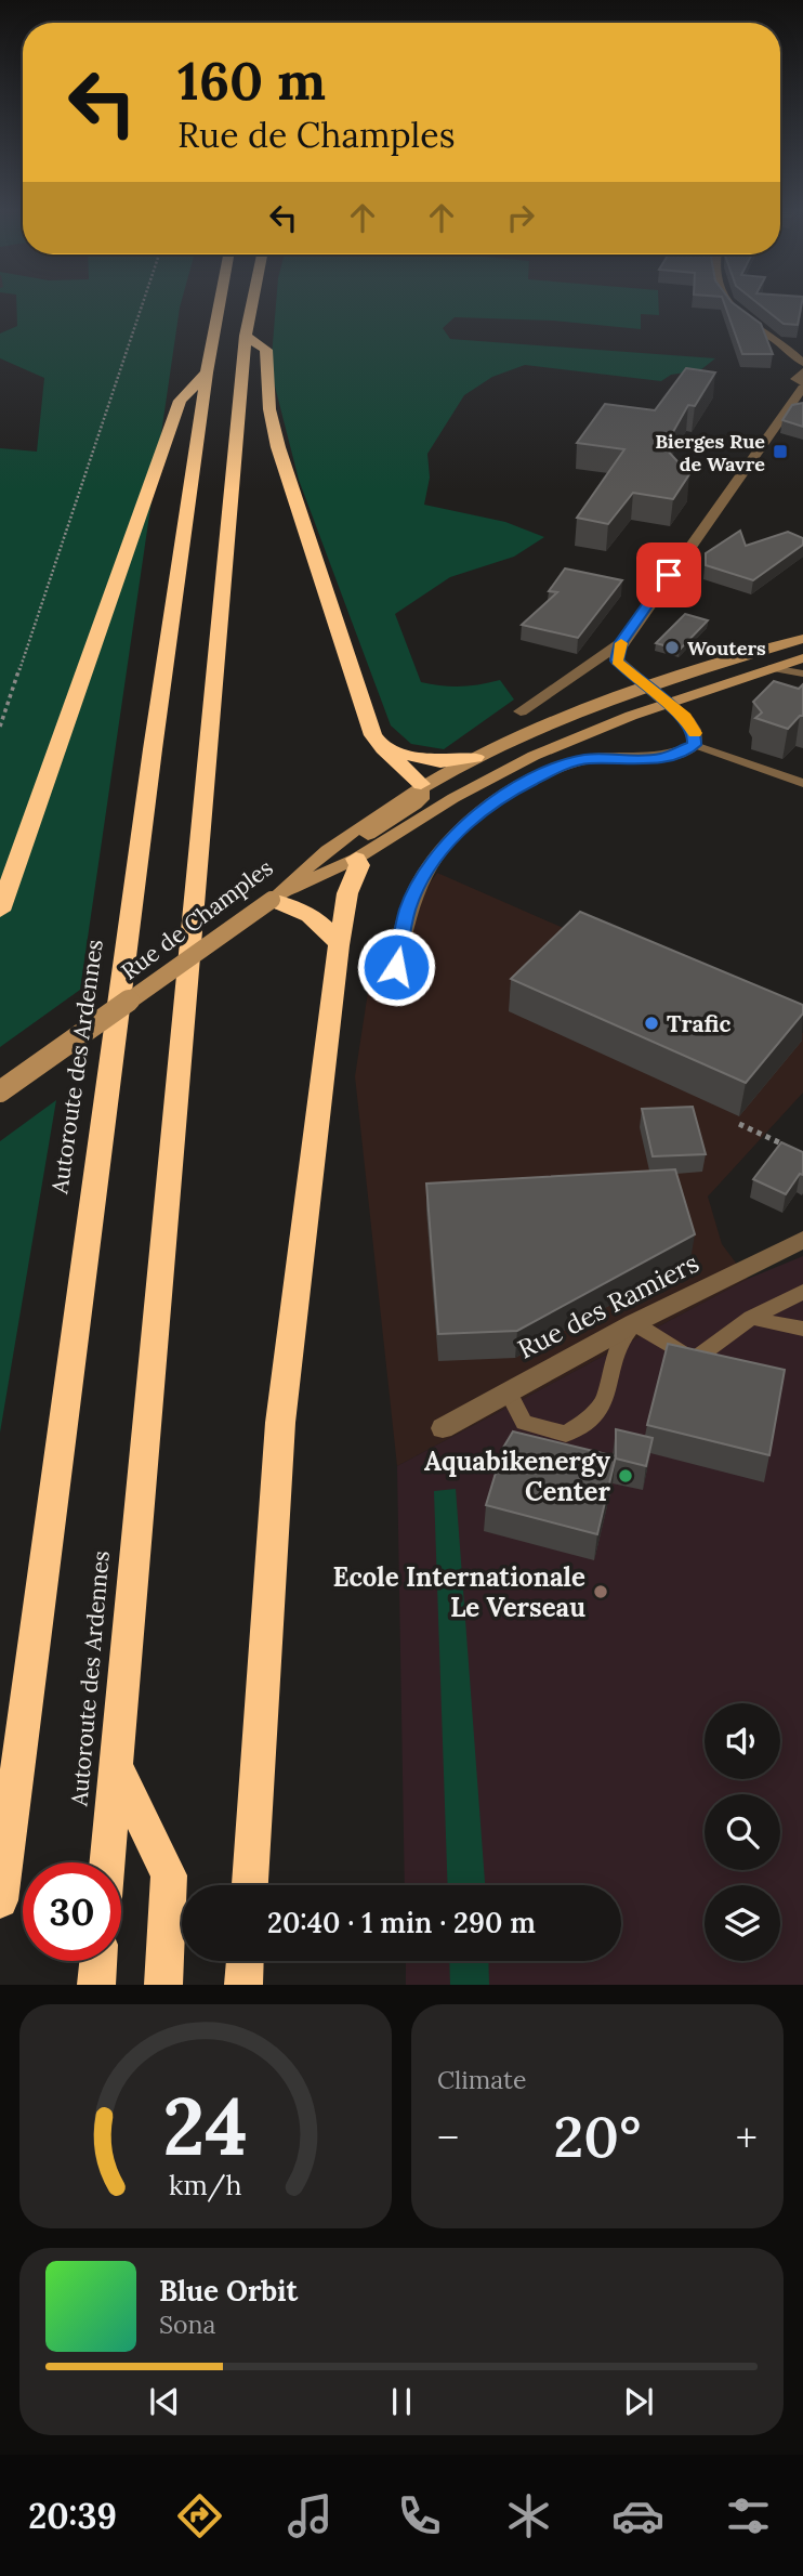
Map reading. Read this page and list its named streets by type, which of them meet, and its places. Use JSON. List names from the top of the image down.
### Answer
{
  "streets": {
    "highway": ["Autoroute des Ardennes"],
    "main road": ["Rue de Champles"],
    "street": ["Rue des Ramiers"]
  },
  "places": {
    "transit": ["Bierges Rue de Wavre"],
    "other": [
      "Wouters",
      "Trafic",
      "Aquabikenergy Center",
      "Ecole Internationale Le Verseau"
    ]
  },
  "page": {
    "turn": ["160 m", "Rue de Champles"],
    "limit": "30",
    "trip": "20:40 · 1 min · 290 m",
    "tile": "Climate",
    "heat": ["−", "20°", "+"],
    "song": ["Blue Orbit", "Sona"],
    "tabs": "20:39",
    "gauge": ["24", "km/h"]
  }
}
